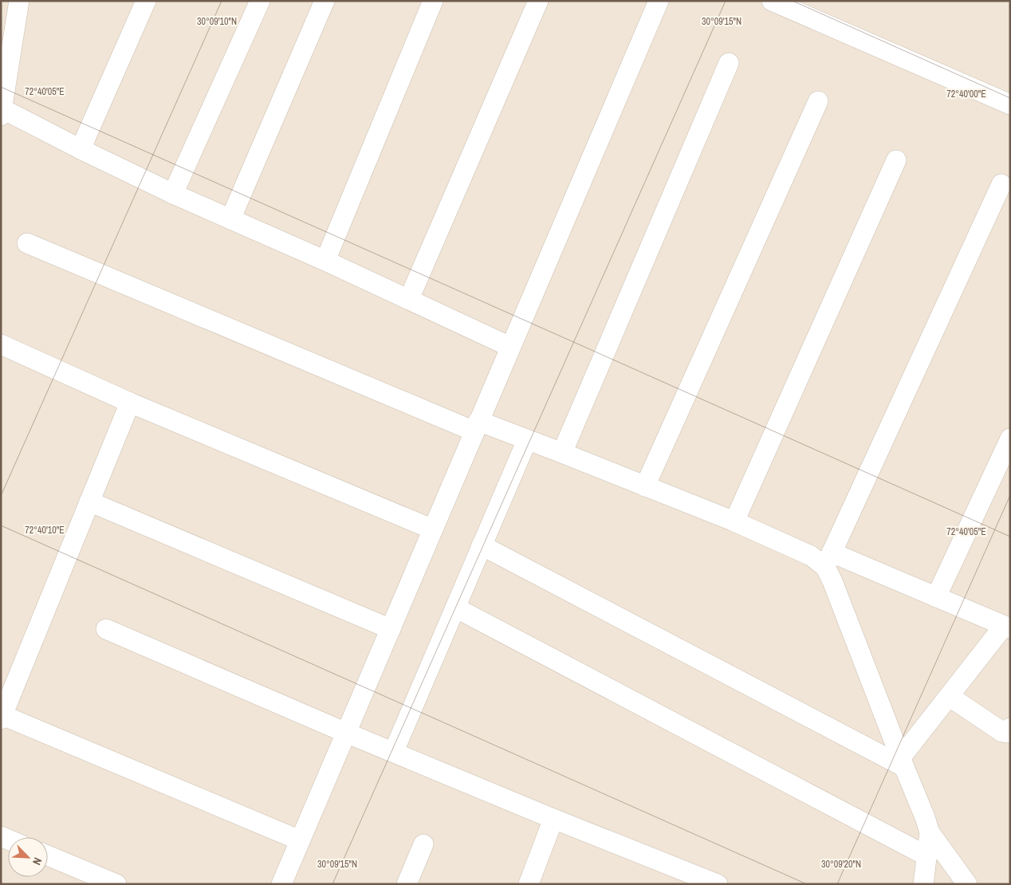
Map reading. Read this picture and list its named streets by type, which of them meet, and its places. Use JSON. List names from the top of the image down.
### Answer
{
  "north": "bottom right",
  "coordinates": [
    "30°09'10\"N",
    "30°09'15\"N",
    "72°40'05\"E",
    "72°40'00\"E",
    "72°40'10\"E",
    "30°09'20\"N"
  ]
}
